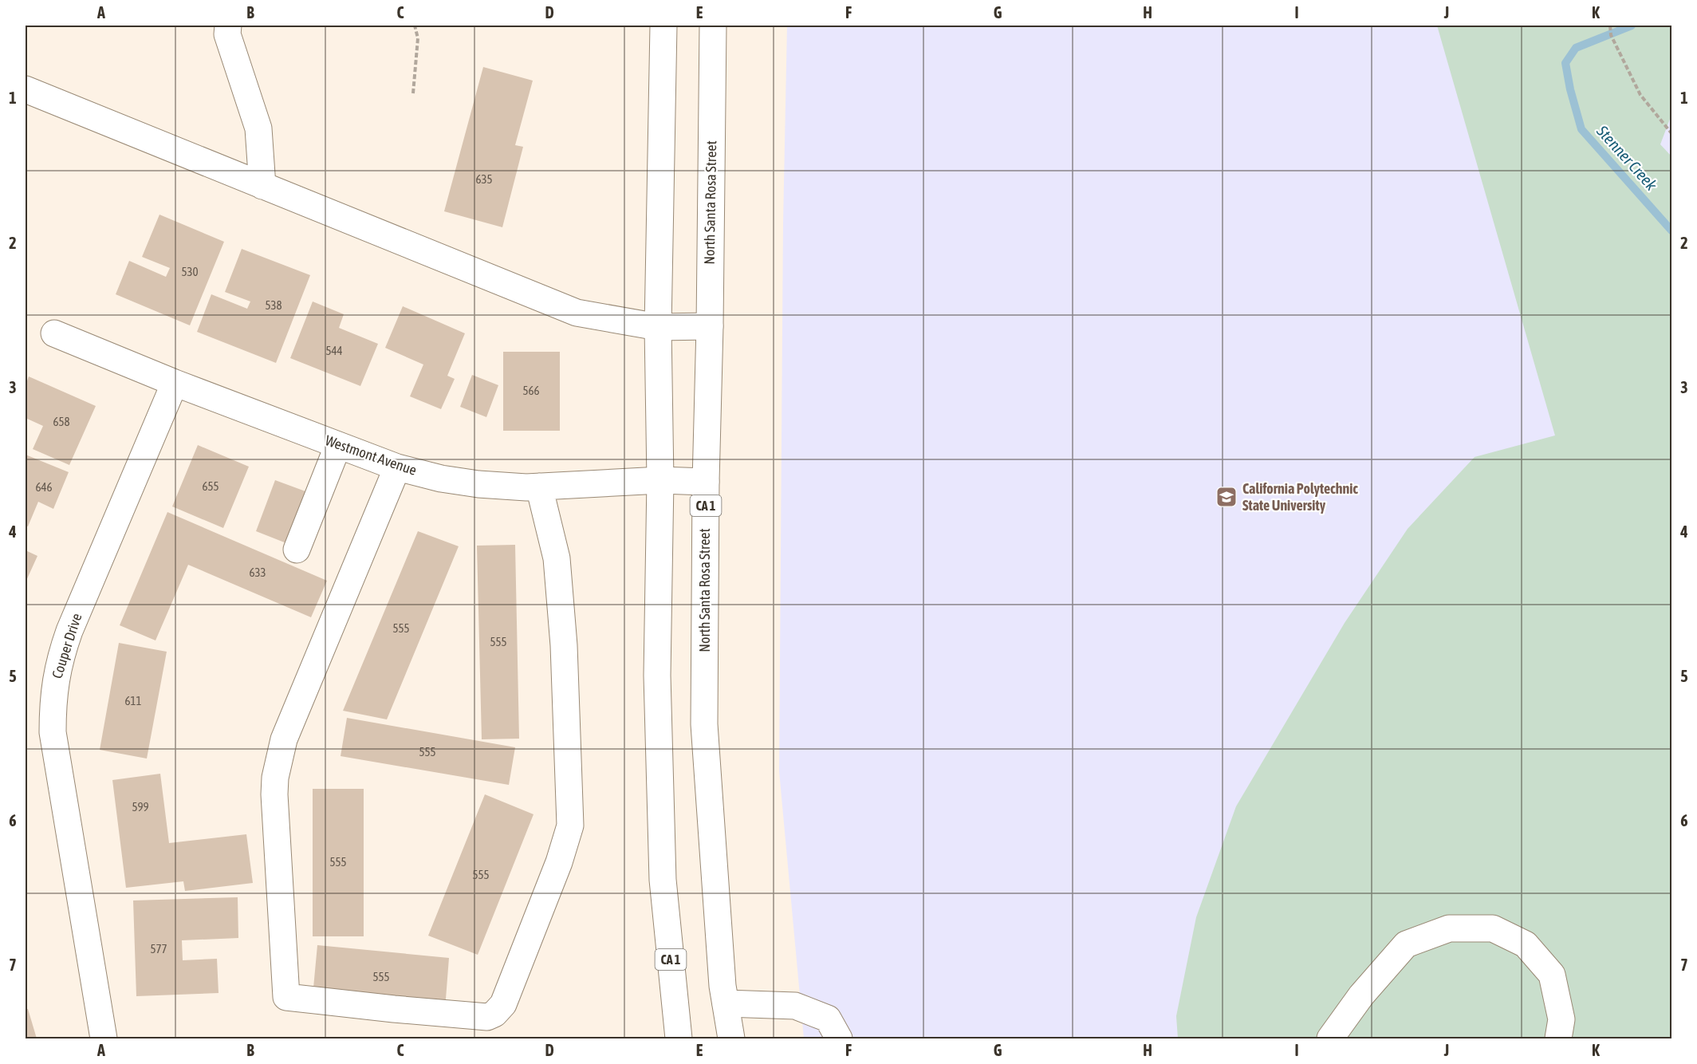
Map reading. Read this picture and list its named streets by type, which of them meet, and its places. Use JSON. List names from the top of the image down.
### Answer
{
  "streets": {
    "main road": [
      "North Santa Rosa Street",
      "Westmont Avenue",
      "CA 1",
      "Couper Drive"
    ]
  },
  "crossings": [
    ["North Santa Rosa Street", "Westmont Avenue"],
    ["Westmont Avenue", "CA 1"],
    ["Westmont Avenue", "Couper Drive"]
  ],
  "water": ["Stenner Creek"],
  "places": {
    "school or university": ["California Polytechnic State University"]
  },
  "house_numbers": [
    "635",
    "530",
    "538",
    "544",
    "566",
    "658",
    "655",
    "646",
    "633",
    "555",
    "555",
    "611",
    "555",
    "599",
    "555",
    "555",
    "577",
    "555"
  ],
  "grid": {
    "columns": [
      "A",
      "B",
      "C",
      "D",
      "E",
      "F",
      "G",
      "H",
      "I",
      "J",
      "K"
    ],
    "rows": [
      "1",
      "2",
      "3",
      "4",
      "5",
      "6",
      "7"
    ]
  }
}
